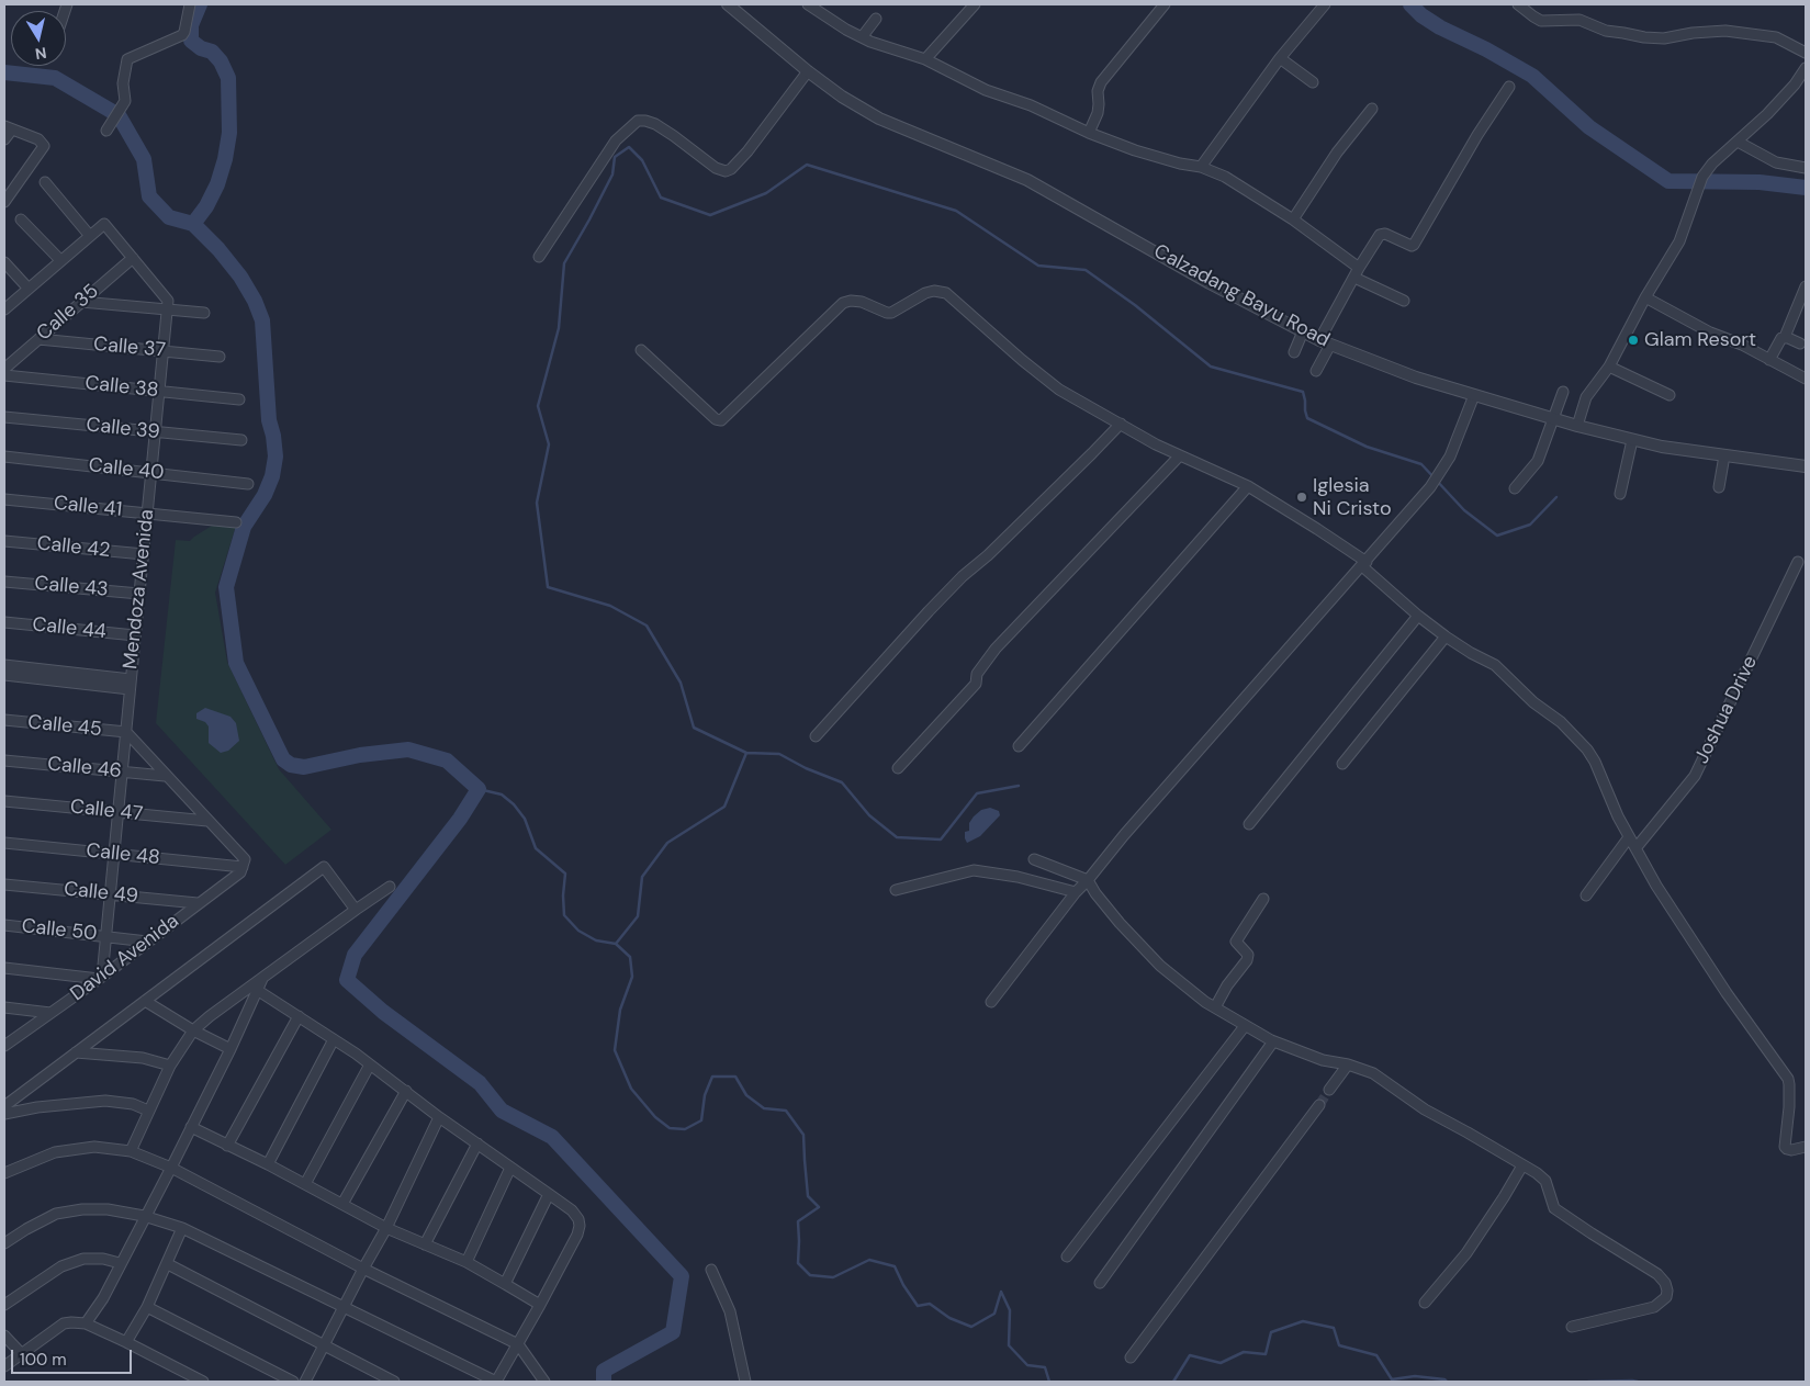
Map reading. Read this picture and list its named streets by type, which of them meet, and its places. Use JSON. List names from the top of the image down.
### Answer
{
  "streets": {
    "street": [
      "Calzadang Bayu Road",
      "Calle 35",
      "Calle 37",
      "Calle 38",
      "Calle 39",
      "Calle 40",
      "Calle 41",
      "Calle 42",
      "Calle 43",
      "Mendoza Avenida",
      "Calle 44",
      "Joshua Drive",
      "Calle 45",
      "Calle 46",
      "Calle 47",
      "Calle 48",
      "Calle 49",
      "Calle 50",
      "David Avenida"
    ]
  },
  "crossings": [
    ["Calle 35", "Calle 37"],
    ["Calle 35", "Mendoza Avenida"],
    ["Calle 37", "Mendoza Avenida"],
    ["Calle 38", "Mendoza Avenida"],
    ["Calle 39", "Mendoza Avenida"],
    ["Calle 40", "Mendoza Avenida"],
    ["Calle 41", "Mendoza Avenida"],
    ["Calle 42", "Mendoza Avenida"],
    ["Calle 43", "Mendoza Avenida"],
    ["Mendoza Avenida", "Calle 44"],
    ["Mendoza Avenida", "Calle 45"],
    ["Mendoza Avenida", "Calle 46"],
    ["Mendoza Avenida", "Calle 47"],
    ["Mendoza Avenida", "Calle 48"],
    ["Mendoza Avenida", "Calle 49"],
    ["Mendoza Avenida", "Calle 50"],
    ["Mendoza Avenida", "David Avenida"],
    ["Calle 48", "David Avenida"],
    ["Calle 49", "David Avenida"],
    ["Calle 50", "David Avenida"]
  ],
  "places": ["Glam Resort", "Iglesia Ni Cristo"],
  "scale_bar": "100 m",
  "north": "bottom"
}
